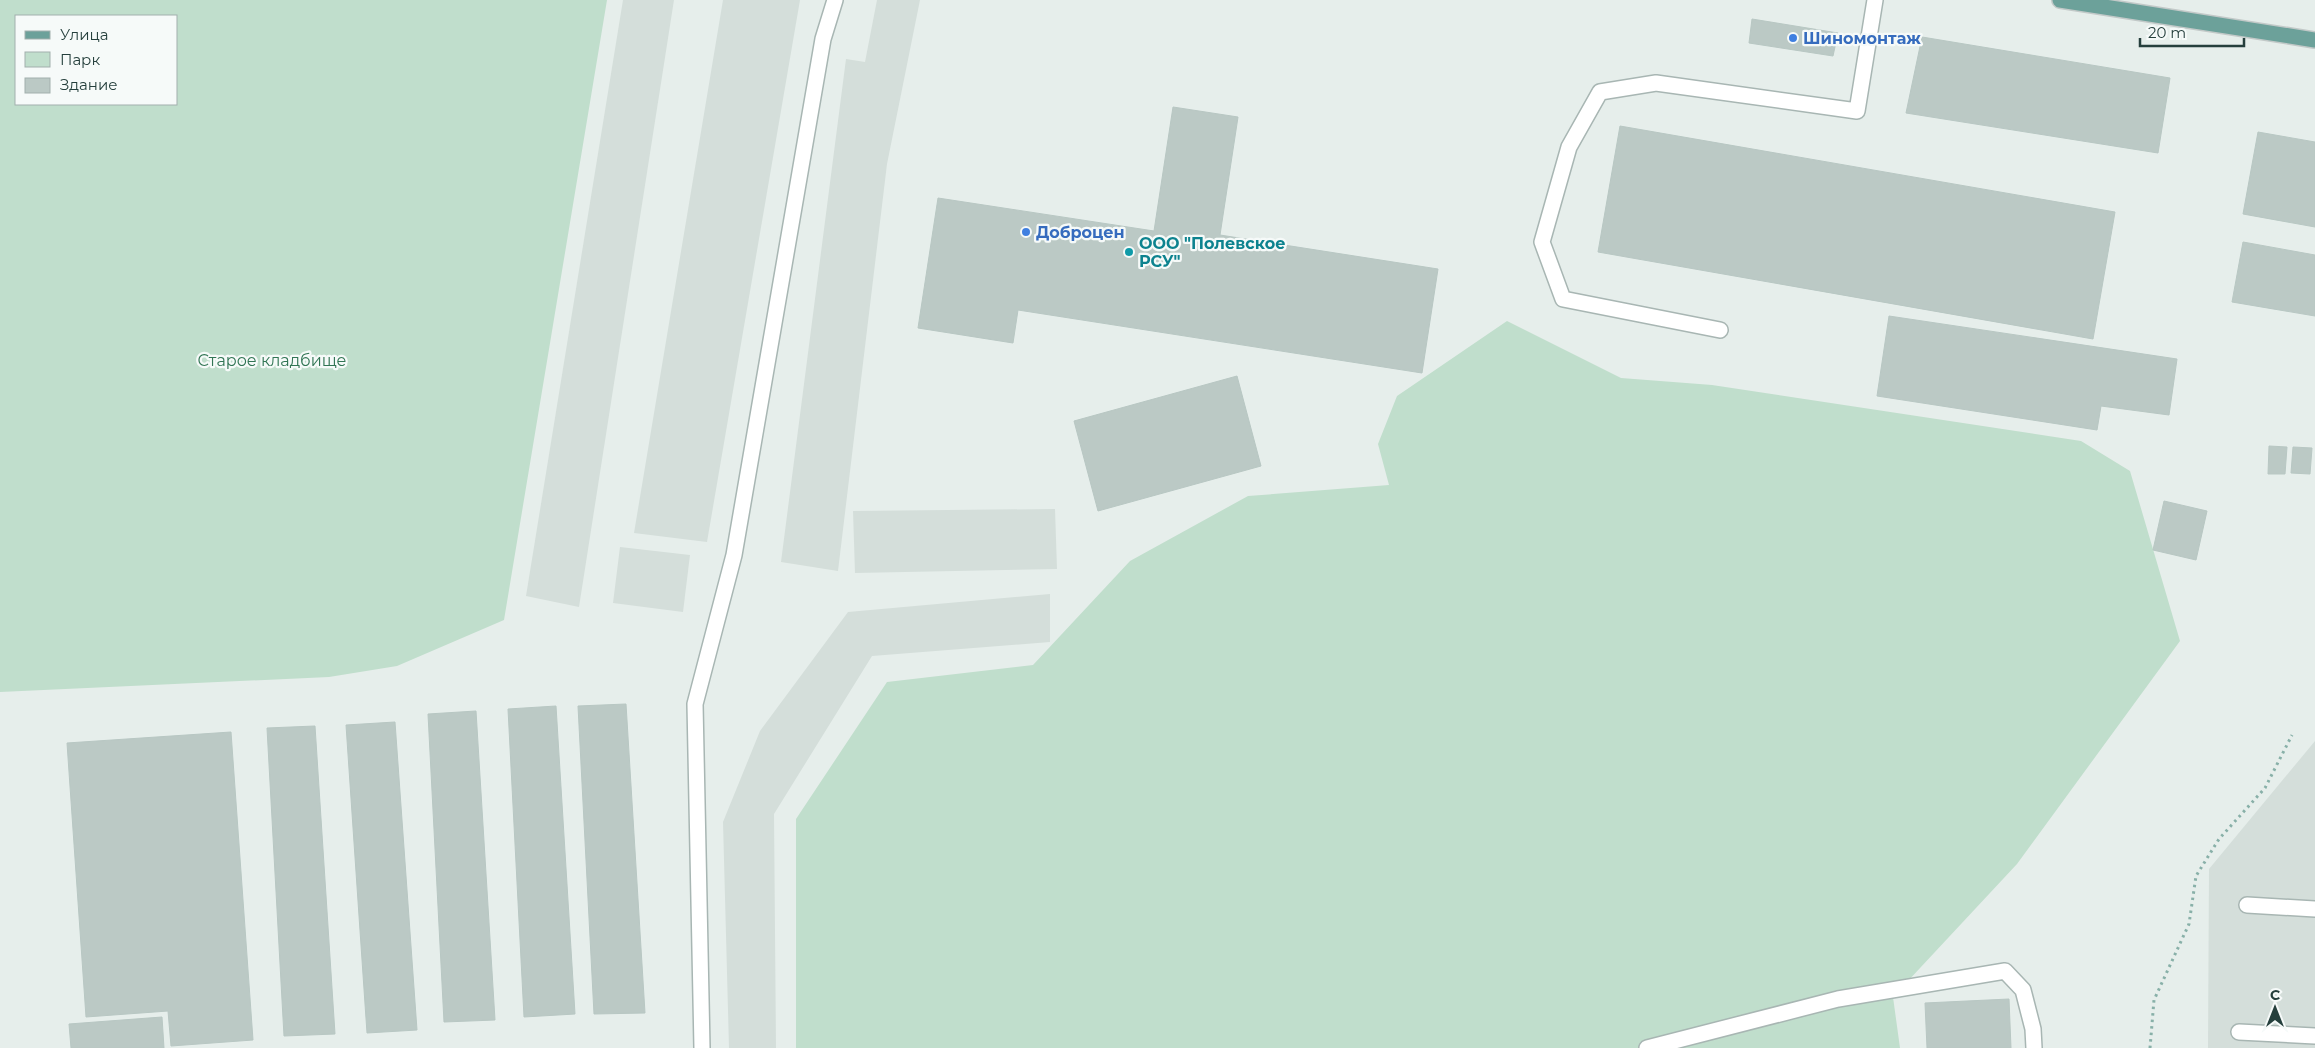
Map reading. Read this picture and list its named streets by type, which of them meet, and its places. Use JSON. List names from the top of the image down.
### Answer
{
  "parks": ["Старое кладбище"],
  "places": ["Шиномонтаж", "Доброцен", "ООО \"Полевское РСУ\""],
  "legend": ["Улица", "Парк", "Здание"],
  "scale_bar": "20 m",
  "north": "top"
}
